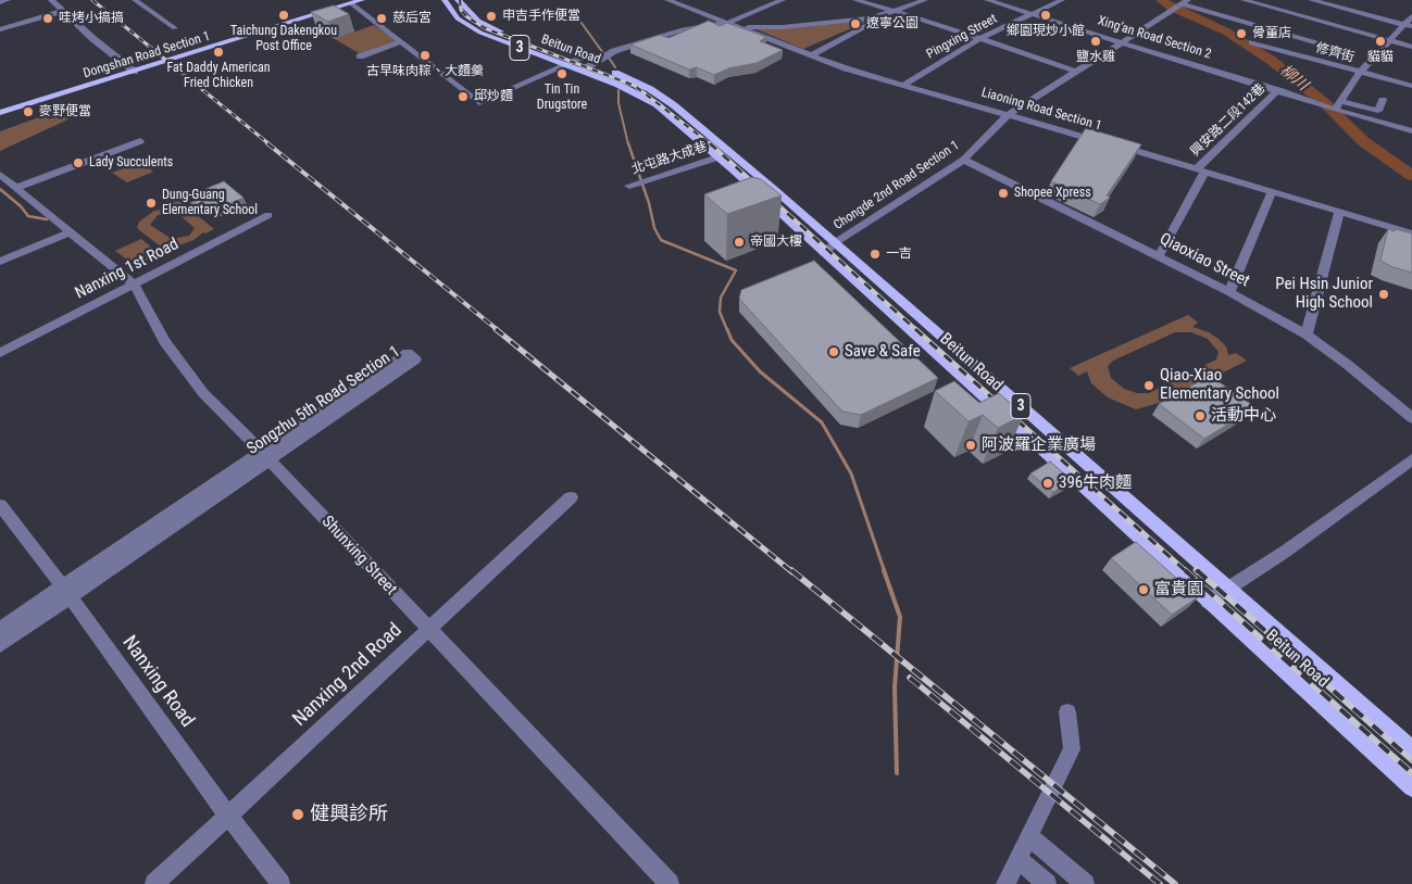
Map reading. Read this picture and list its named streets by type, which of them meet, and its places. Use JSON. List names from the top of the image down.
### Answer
{
  "streets": {
    "main road": ["3", "Beitun Road", "Dongshan Road Section 1"],
    "street": [
      "Pingxing Street",
      "Xing’an Road Section 2",
      "修齊街",
      "Liaoning Road Section 1",
      "興安路二段142巷",
      "北屯路大成巷",
      "Chongde 2nd Road Section 1",
      "Qiaoxiao Street",
      "Nanxing 1st Road",
      "Songzhu 5th Road Section 1",
      "Shunxing Street",
      "Nanxing 2nd Road",
      "Nanxing Road"
    ]
  },
  "crossings": [
    ["Pingxing Street", "Xing’an Road Section 2"],
    ["Pingxing Street", "Liaoning Road Section 1"],
    ["Xing’an Road Section 2", "興安路二段142巷"],
    ["Xing’an Road Section 2", "Chongde 2nd Road Section 1"],
    ["Beitun Road", "北屯路大成巷"],
    ["Beitun Road", "Chongde 2nd Road Section 1"],
    ["Liaoning Road Section 1", "興安路二段142巷"],
    ["Liaoning Road Section 1", "Chongde 2nd Road Section 1"],
    ["興安路二段142巷", "Qiaoxiao Street"],
    ["Chongde 2nd Road Section 1", "Qiaoxiao Street"],
    ["Nanxing 1st Road", "Shunxing Street"],
    ["Songzhu 5th Road Section 1", "Shunxing Street"],
    ["Songzhu 5th Road Section 1", "Nanxing Road"],
    ["Shunxing Street", "Nanxing 2nd Road"],
    ["Nanxing 2nd Road", "Nanxing Road"]
  ],
  "water": ["柳川"],
  "places": [
    "Taichung Dakengkou Post Office",
    "鄉園現炒小館",
    "申吉手作便當",
    "哇烤小搞搞",
    "慈后宮",
    "遼寧公園",
    "骨董店",
    "鹽水雞",
    "貓貓",
    "Fat Daddy American Fried Chicken",
    "古早味肉粽、大麵羹",
    "Tin Tin Drugstore",
    "邱炒麵",
    "麥野便當",
    "Lady Succulents",
    "Shopee Xpress",
    "Dung-Guang Elementary School",
    "帝國大樓",
    "一吉",
    "Pei Hsin Junior High School",
    "Save & Safe",
    "Qiao-Xiao Elementary School",
    "活動中心",
    "阿波羅企業廣場",
    "396牛肉麵",
    "富貴園",
    "健興診所"
  ]
}
